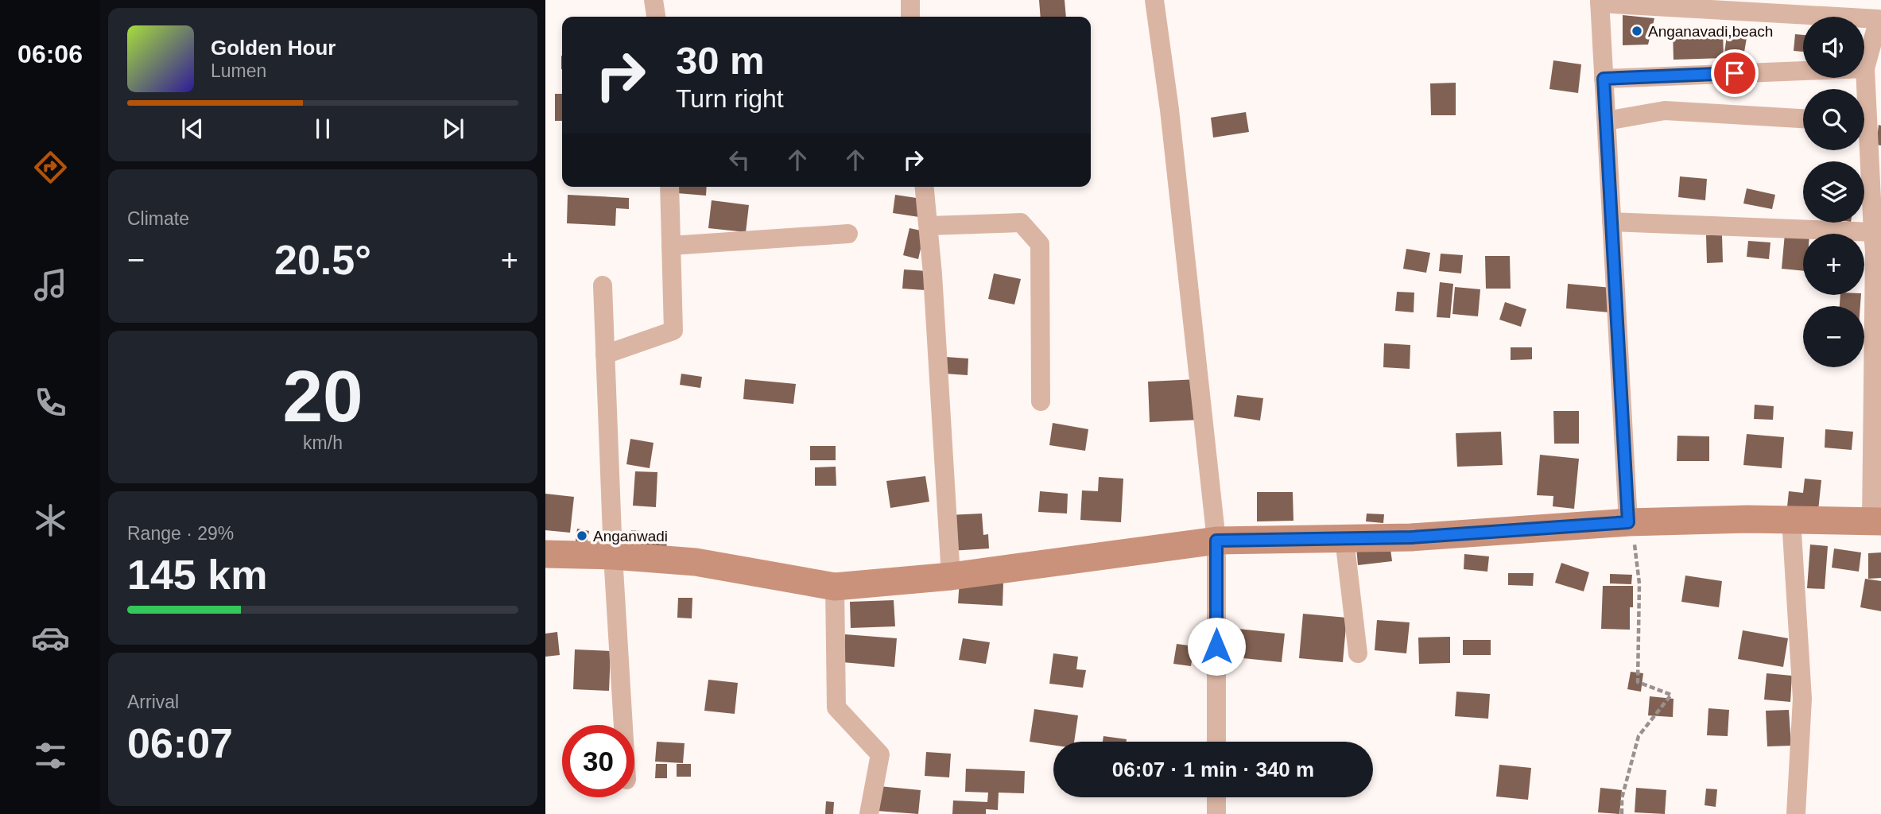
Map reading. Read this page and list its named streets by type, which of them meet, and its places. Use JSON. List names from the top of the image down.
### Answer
{
  "places": ["Anganavadi,beach", "Anganwadi"],
  "page": {
    "tabs": "06:06",
    "map_buttons": ["+", "−"],
    "turn": ["30 m", "Turn right"],
    "song": ["Golden Hour", "Lumen"],
    "tile": [
      "Climate",
      ["20", "km/h"],
      ["Range · 29%", "145 km"],
      ["Arrival", "06:07"]
    ],
    "heat": ["−", "20.5°", "+"],
    "limit": "30",
    "trip": "06:07 · 1 min · 340 m"
  }
}
